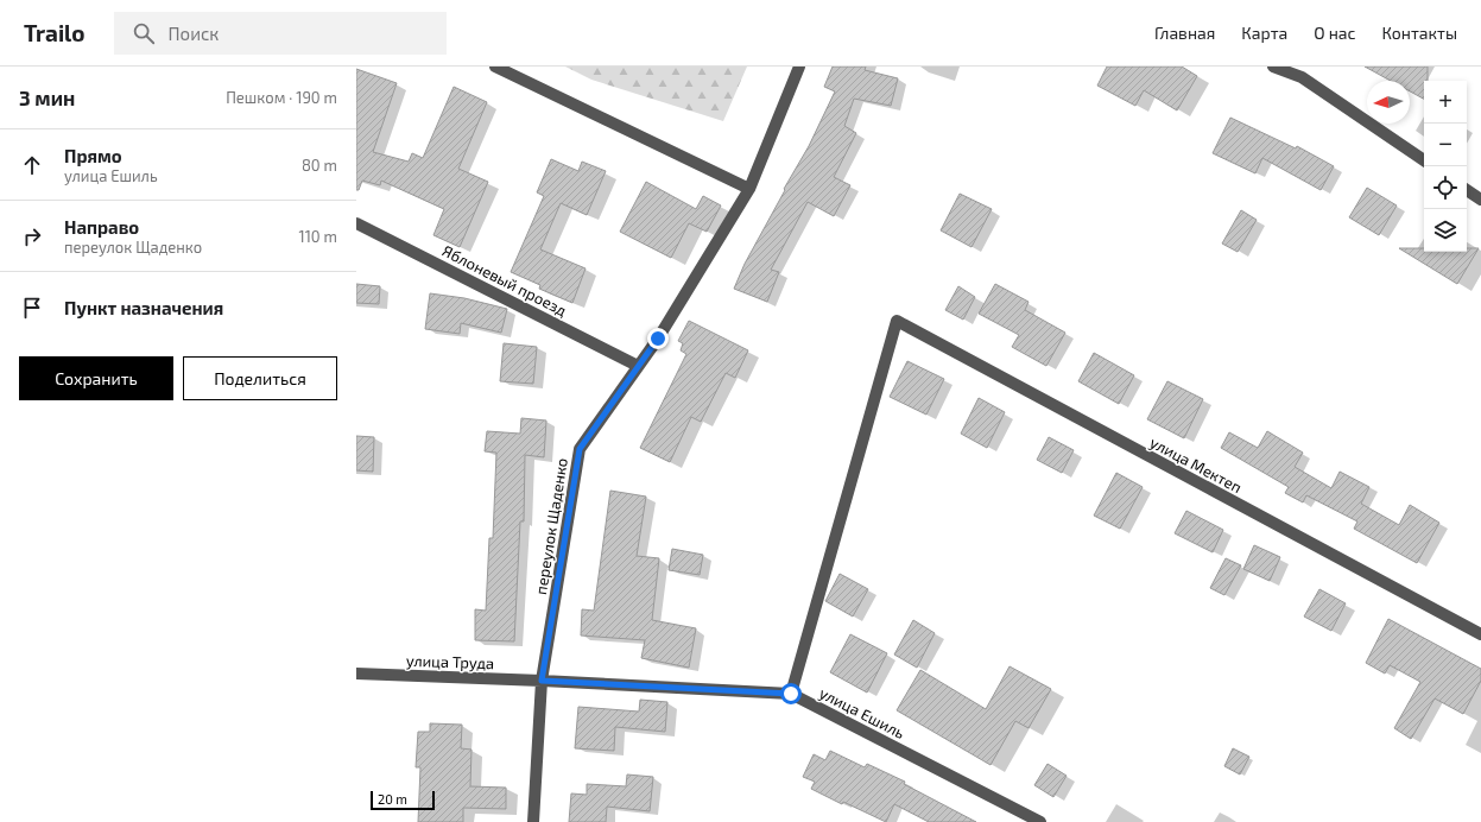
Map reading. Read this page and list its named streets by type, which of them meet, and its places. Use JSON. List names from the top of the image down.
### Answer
{
  "streets": {
    "street": [
      "Яблоневый проезд",
      "улица Мектеп",
      "переулок Щаденко",
      "улица Труда",
      "улица Ешиль"
    ]
  },
  "crossings": [
    ["Яблоневый проезд", "переулок Щаденко"],
    ["улица Мектеп", "улица Ешиль"],
    ["переулок Щаденко", "улица Труда"],
    ["переулок Щаденко", "улица Ешиль"],
    ["улица Труда", "улица Ешиль"]
  ],
  "scale_bar": "20 m",
  "north": "left",
  "page": {
    "header": "Trailo",
    "search": "Поиск",
    "nav": [
      "Главная",
      "Карта",
      "О нас",
      "Контакты"
    ],
    "heading": ["3 мин", "Пешком · 190 m"],
    "map_buttons": ["+", "−"],
    "list": [
      ["Прямо", "улица Ешиль", "80 m"],
      ["Направо", "переулок Щаденко", "110 m"],
      "Пункт назначения"
    ],
    "buttons": ["Сохранить", "Поделиться"],
    "scale": "20 m"
  }
}
